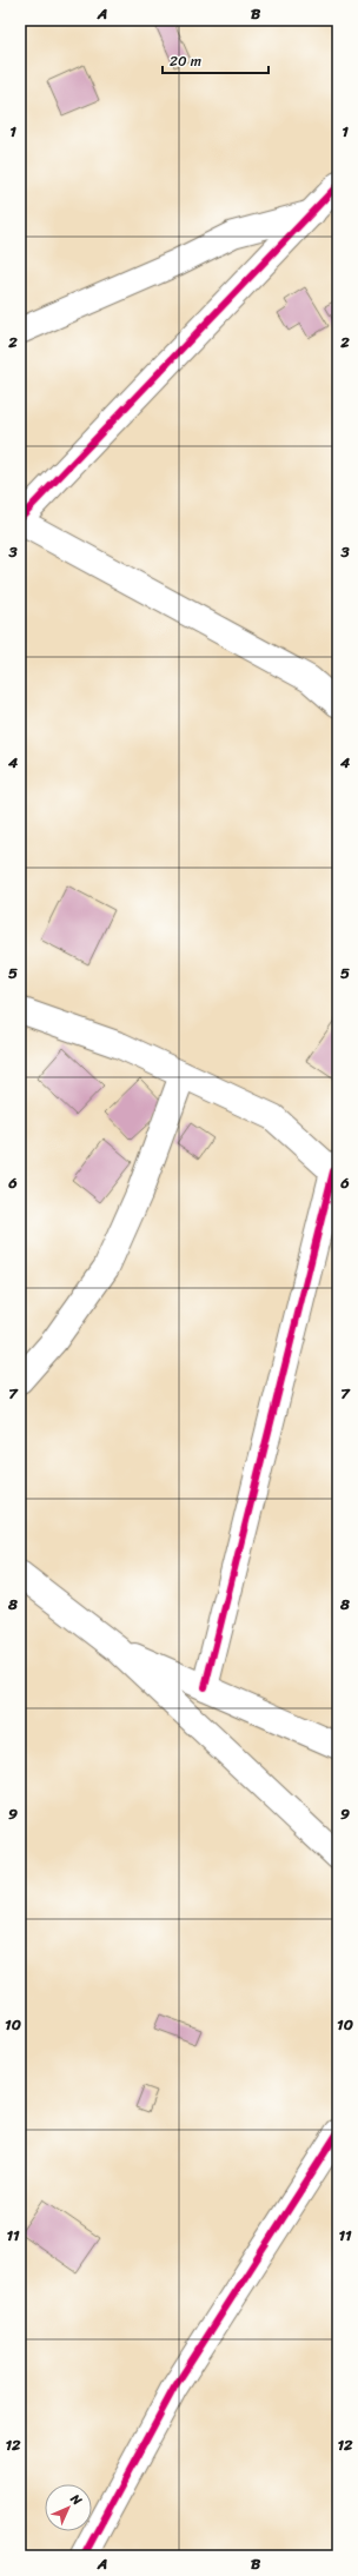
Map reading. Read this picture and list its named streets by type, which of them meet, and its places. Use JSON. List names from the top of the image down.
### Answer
{
  "scale_bar": "20 m",
  "north": "top right",
  "grid": {
    "columns": ["A", "B"],
    "rows": [
      "1",
      "2",
      "3",
      "4",
      "5",
      "6",
      "7",
      "8",
      "9",
      "10",
      "11",
      "12"
    ]
  }
}
